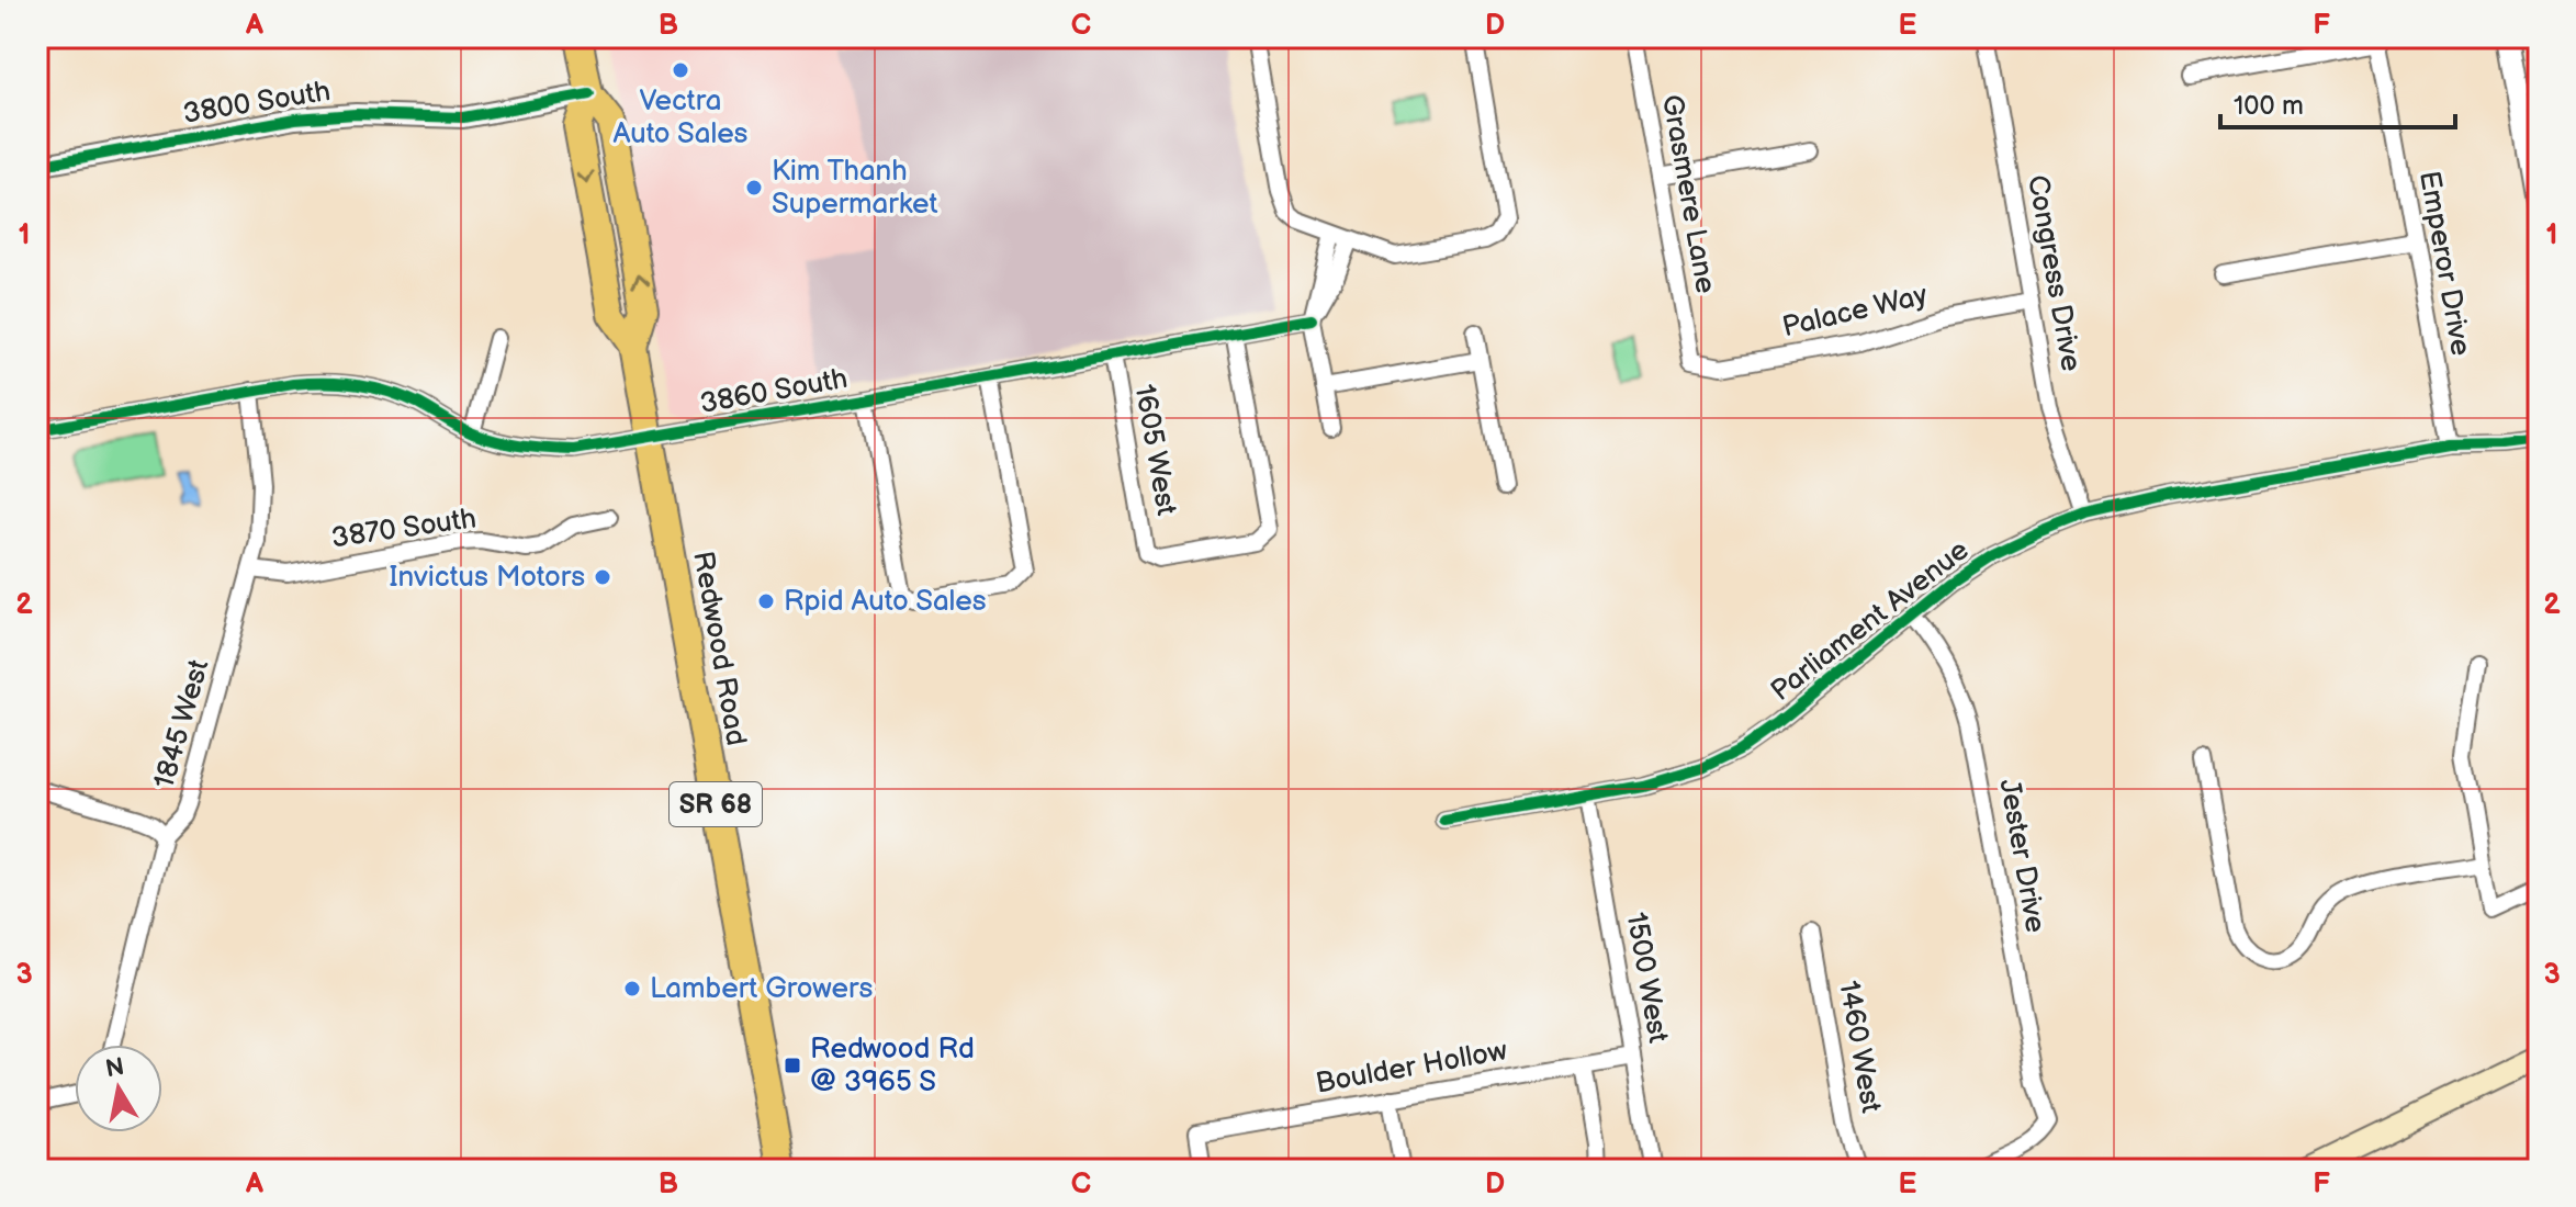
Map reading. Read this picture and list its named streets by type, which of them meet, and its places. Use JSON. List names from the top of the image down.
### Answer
{
  "streets": {
    "main road": ["Redwood Road", "SR 68"],
    "street": [
      "3800 South",
      "Grasmere Lane",
      "Emperor Drive",
      "Congress Drive",
      "Palace Way",
      "3860 South",
      "1605 West",
      "3870 South",
      "Parliament Avenue",
      "1845 West",
      "Jester Drive",
      "1500 West",
      "1460 West",
      "Boulder Hollow"
    ]
  },
  "crossings": [
    ["3800 South", "Redwood Road"],
    ["Grasmere Lane", "Palace Way"],
    ["Emperor Drive", "Parliament Avenue"],
    ["Congress Drive", "Palace Way"],
    ["Congress Drive", "Parliament Avenue"],
    ["3860 South", "1605 West"],
    ["3860 South", "Redwood Road"],
    ["3860 South", "1845 West"],
    ["3870 South", "1845 West"],
    ["Parliament Avenue", "Jester Drive"],
    ["Parliament Avenue", "1500 West"],
    ["1500 West", "Boulder Hollow"]
  ],
  "places": {
    "other": [
      "Vectra Auto Sales",
      "Kim Thanh Supermarket",
      "Invictus Motors",
      "Rpid Auto Sales",
      "Lambert Growers"
    ],
    "transit": ["Redwood Rd @ 3965 S"]
  },
  "scale_bar": "100 m",
  "north": "top",
  "grid": {
    "columns": [
      "A",
      "B",
      "C",
      "D",
      "E",
      "F"
    ],
    "rows": ["1", "2", "3"]
  }
}
